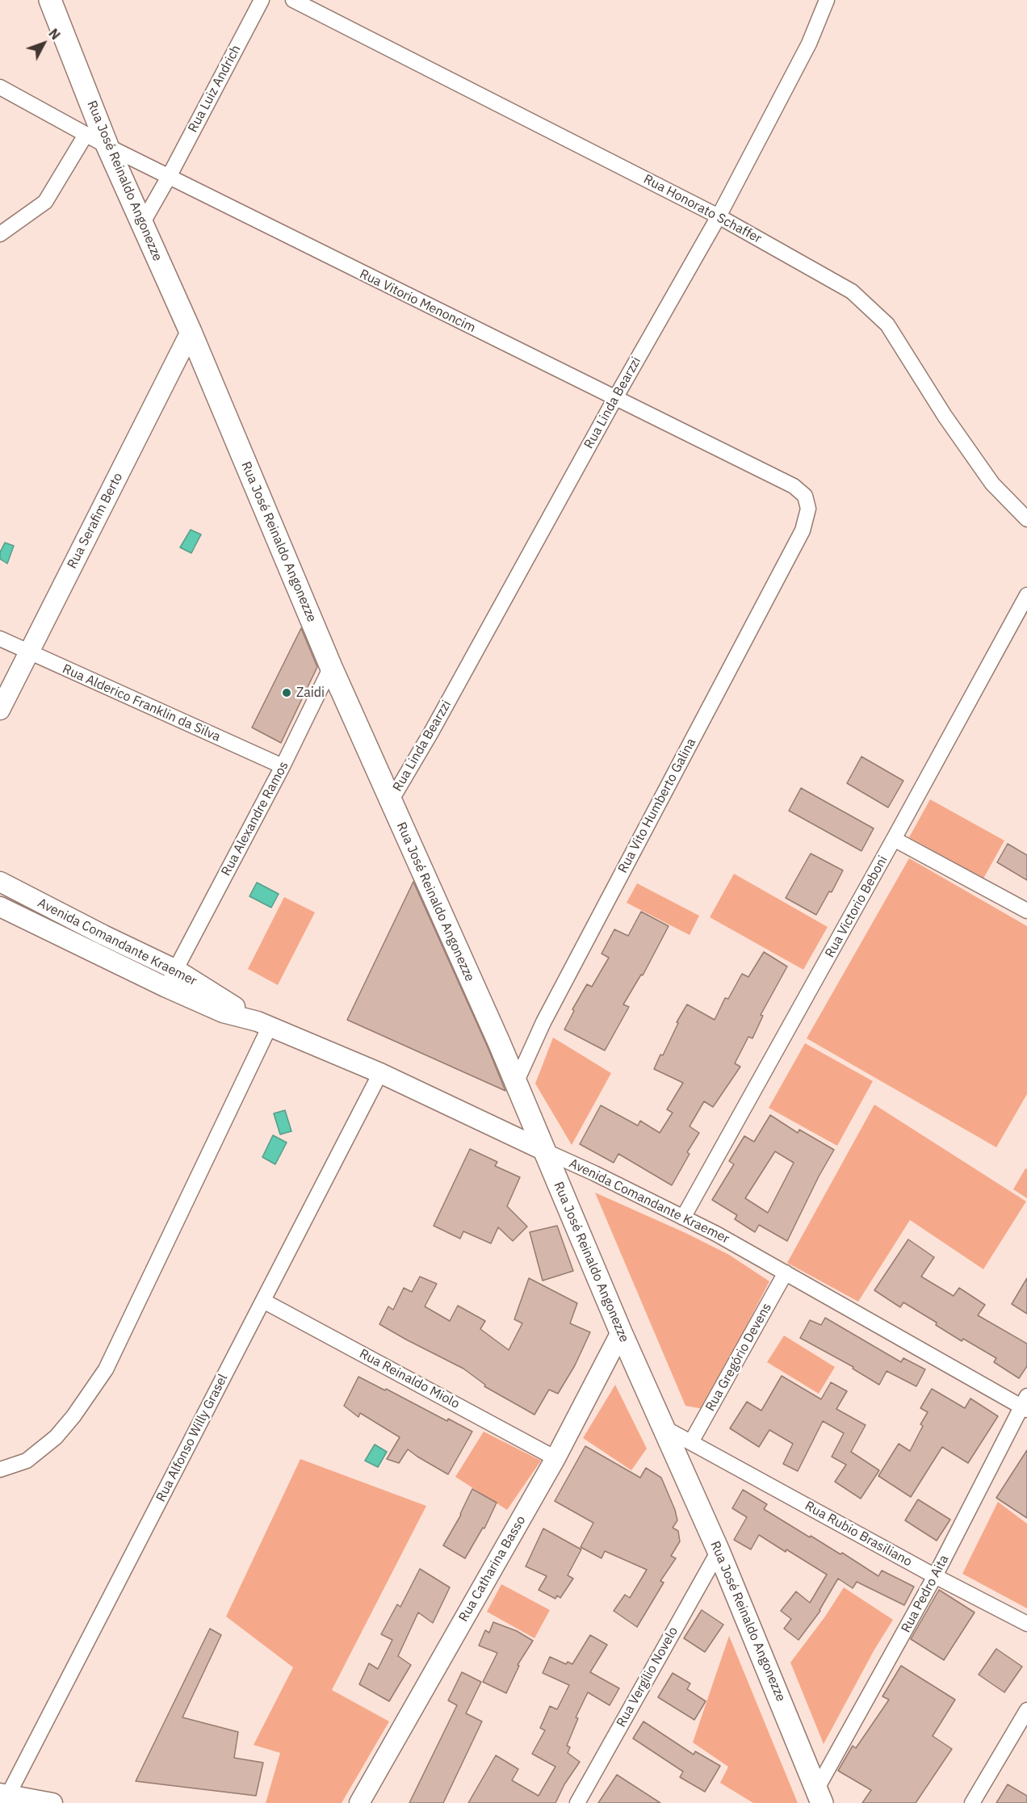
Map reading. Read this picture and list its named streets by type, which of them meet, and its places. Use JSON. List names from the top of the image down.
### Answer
{
  "streets": {
    "main road": ["Rua José Reinaldo Angonezze"],
    "street": [
      "Rua Luiz Andrich",
      "Rua Honorato Schaffer",
      "Rua Vitorio Menoncim",
      "Rua Linda Bearzzi",
      "Rua Serafim Berto",
      "Rua Alderico Franklin da Silva",
      "Rua Vito Humberto Galina",
      "Rua Alexandre Ramos",
      "Rua Victorio Beboni",
      "Avenida Comandante Kraemer",
      "Rua Gregório Devens",
      "Rua Reinaldo Miolo",
      "Rua Alfonso Willy Grasel",
      "Rua Rubio Brasiliano",
      "Rua Catharina Basso",
      "Rua Pedro Aita",
      "Rua Vergílio Novelo"
    ]
  },
  "crossings": [
    ["Rua Luiz Andrich", "Rua José Reinaldo Angonezze"],
    ["Rua Luiz Andrich", "Rua Vitorio Menoncim"],
    ["Rua José Reinaldo Angonezze", "Rua Vitorio Menoncim"],
    ["Rua José Reinaldo Angonezze", "Rua Linda Bearzzi"],
    ["Rua José Reinaldo Angonezze", "Rua Serafim Berto"],
    ["Rua José Reinaldo Angonezze", "Rua Vito Humberto Galina"],
    ["Rua José Reinaldo Angonezze", "Rua Alexandre Ramos"],
    ["Rua José Reinaldo Angonezze", "Avenida Comandante Kraemer"],
    ["Rua José Reinaldo Angonezze", "Rua Rubio Brasiliano"],
    ["Rua José Reinaldo Angonezze", "Rua Catharina Basso"],
    ["Rua José Reinaldo Angonezze", "Rua Pedro Aita"],
    ["Rua José Reinaldo Angonezze", "Rua Vergílio Novelo"],
    ["Rua Honorato Schaffer", "Rua Linda Bearzzi"],
    ["Rua Vitorio Menoncim", "Rua Linda Bearzzi"],
    ["Rua Vitorio Menoncim", "Rua Vito Humberto Galina"],
    ["Rua Serafim Berto", "Rua Alderico Franklin da Silva"],
    ["Rua Alderico Franklin da Silva", "Rua Alexandre Ramos"],
    ["Rua Alexandre Ramos", "Avenida Comandante Kraemer"],
    ["Rua Victorio Beboni", "Avenida Comandante Kraemer"],
    ["Avenida Comandante Kraemer", "Rua Gregório Devens"],
    ["Avenida Comandante Kraemer", "Rua Alfonso Willy Grasel"],
    ["Avenida Comandante Kraemer", "Rua Pedro Aita"],
    ["Rua Gregório Devens", "Rua Rubio Brasiliano"],
    ["Rua Reinaldo Miolo", "Rua Alfonso Willy Grasel"],
    ["Rua Reinaldo Miolo", "Rua Catharina Basso"],
    ["Rua Rubio Brasiliano", "Rua Pedro Aita"]
  ],
  "places": ["Zaidi"],
  "north": "top right"
}
